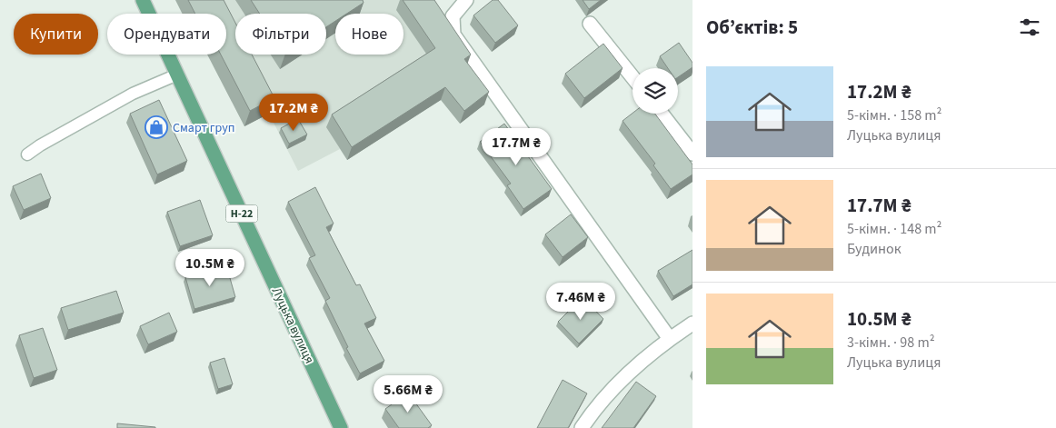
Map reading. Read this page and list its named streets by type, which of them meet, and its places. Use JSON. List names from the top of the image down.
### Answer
{
  "streets": {
    "main road": ["Н-22", "Луцька вулиця"]
  },
  "places": {
    "shop": ["Смарт груп"]
  },
  "page": {
    "heading": "Об’єктів: 5",
    "chip": [
      "Купити",
      "Орендувати",
      "Фільтри",
      "Нове"
    ],
    "list": [
      {
        "name": "17.2M ₴",
        "note": "5-кімн. · 158 m² · Луцька вулиця"
      },
      {
        "name": "17.7M ₴",
        "note": "5-кімн. · 148 m² · Будинок"
      },
      {
        "name": "10.5M ₴",
        "note": "3-кімн. · 98 m² · Луцька вулиця"
      }
    ],
    "price": [
      "17.2M ₴",
      "17.7M ₴",
      "10.5M ₴",
      "7.46M ₴",
      "5.66M ₴"
    ]
  }
}
